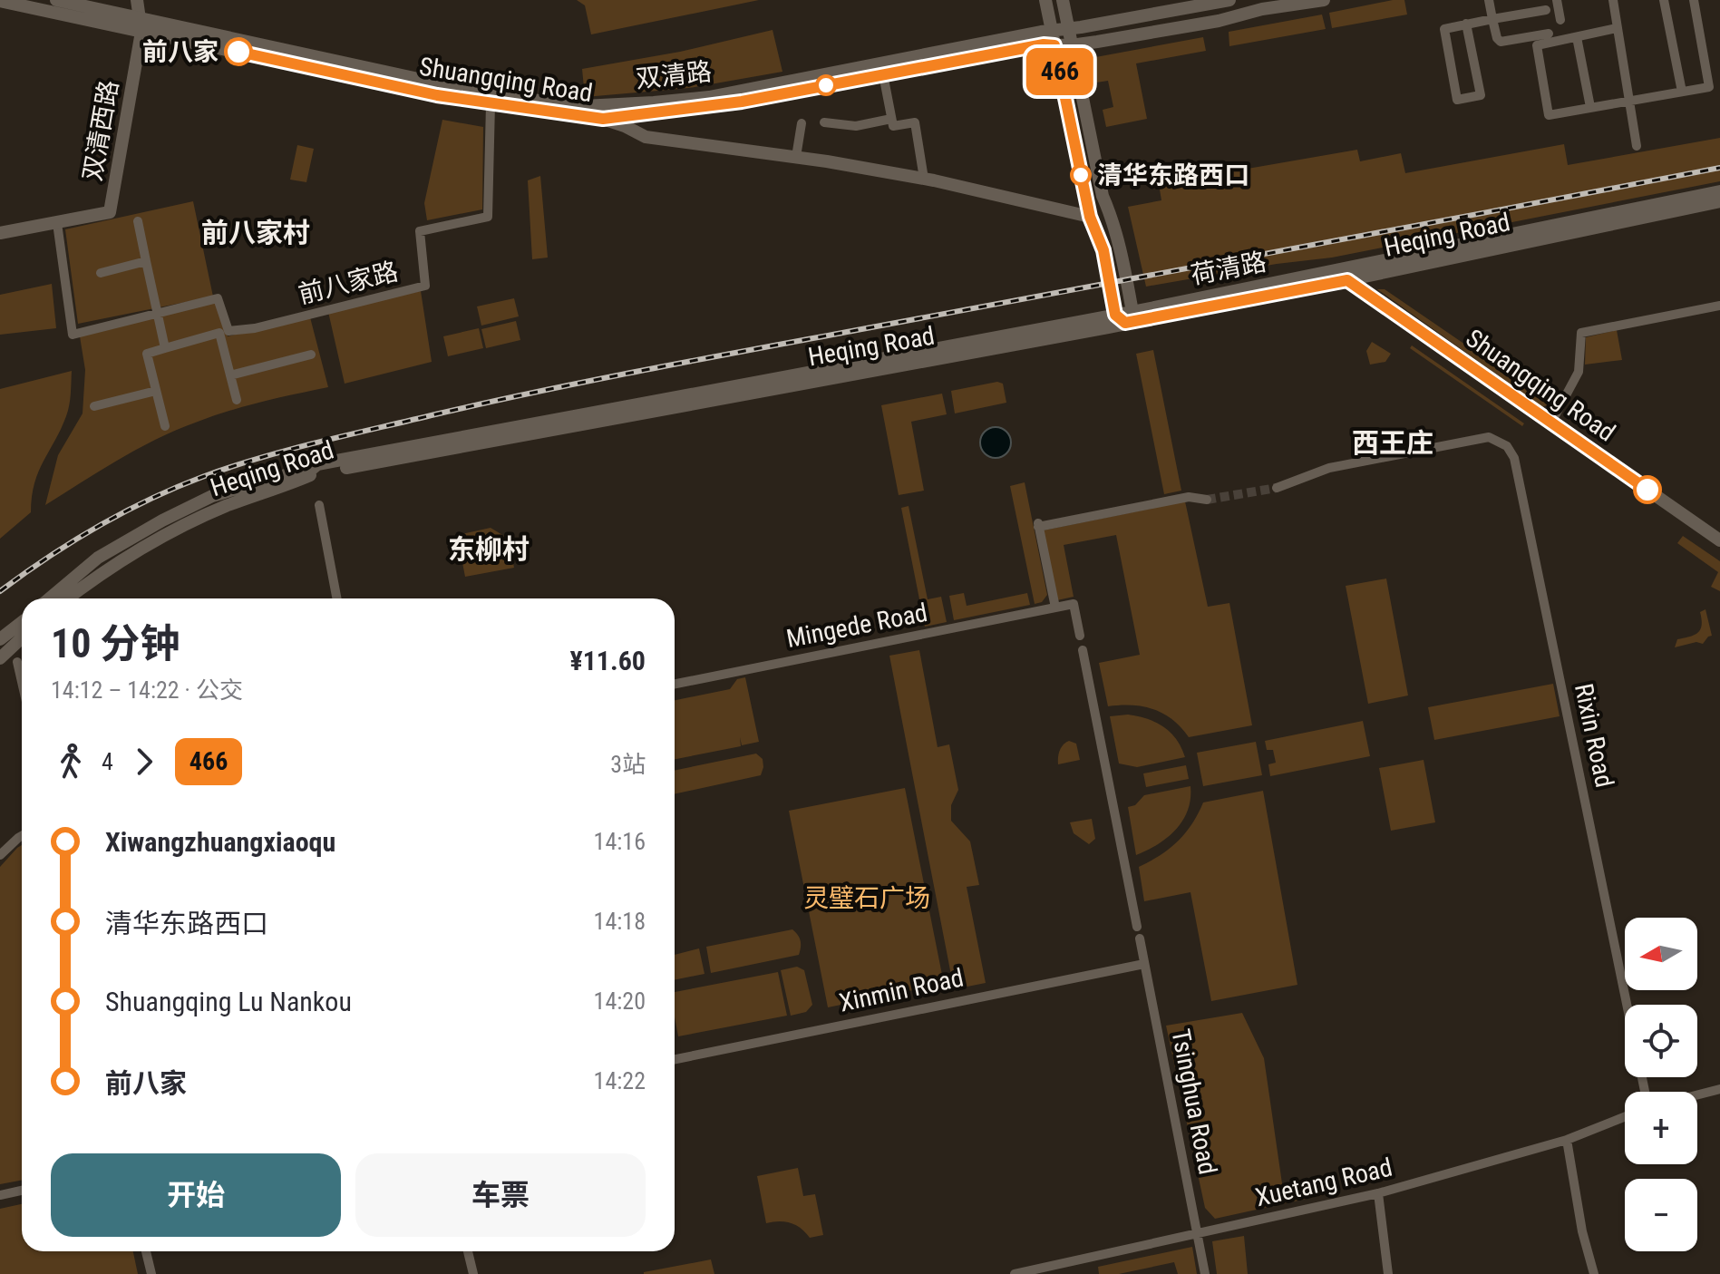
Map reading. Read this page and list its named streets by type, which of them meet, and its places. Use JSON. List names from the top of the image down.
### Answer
{
  "streets": {
    "main road": [
      "双清路",
      "Shuangqing Road",
      "双清西路",
      "Heqing Road",
      "荷清路"
    ],
    "street": [
      "前八家路",
      "Mingede Road",
      "Rixin Road",
      "Xinmin Road",
      "Tsinghua Road",
      "Xuetang Road"
    ]
  },
  "crossings": [
    ["双清路", "Shuangqing Road"],
    ["Shuangqing Road", "双清西路"],
    ["Shuangqing Road", "Heqing Road"],
    ["Shuangqing Road", "荷清路"],
    ["Shuangqing Road", "前八家路"],
    ["双清西路", "前八家路"],
    ["Heqing Road", "荷清路"],
    ["Xinmin Road", "Tsinghua Road"],
    ["Tsinghua Road", "Xuetang Road"]
  ],
  "districts": ["前八家村", "西王庄", "东柳村"],
  "parks": ["灵璧石广场"],
  "places": ["前八家", "清华东路西口"],
  "lines": ["bus line 466"],
  "north": "left",
  "page": {
    "on_map": "466",
    "heading": ["10 分钟", "14:12 – 14:22 · 公交", "¥11.60"],
    "legs": ["4", "466", "3站"],
    "list": [
      {
        "name": "Xiwangzhuangxiaoqu",
        "value": "14:16"
      },
      {
        "name": "清华东路西口",
        "value": "14:18"
      },
      {
        "name": "Shuangqing Lu Nankou",
        "value": "14:20"
      },
      {
        "name": "前八家",
        "value": "14:22"
      }
    ],
    "map_buttons": ["+", "−"],
    "buttons": ["开始", "车票"]
  }
}
